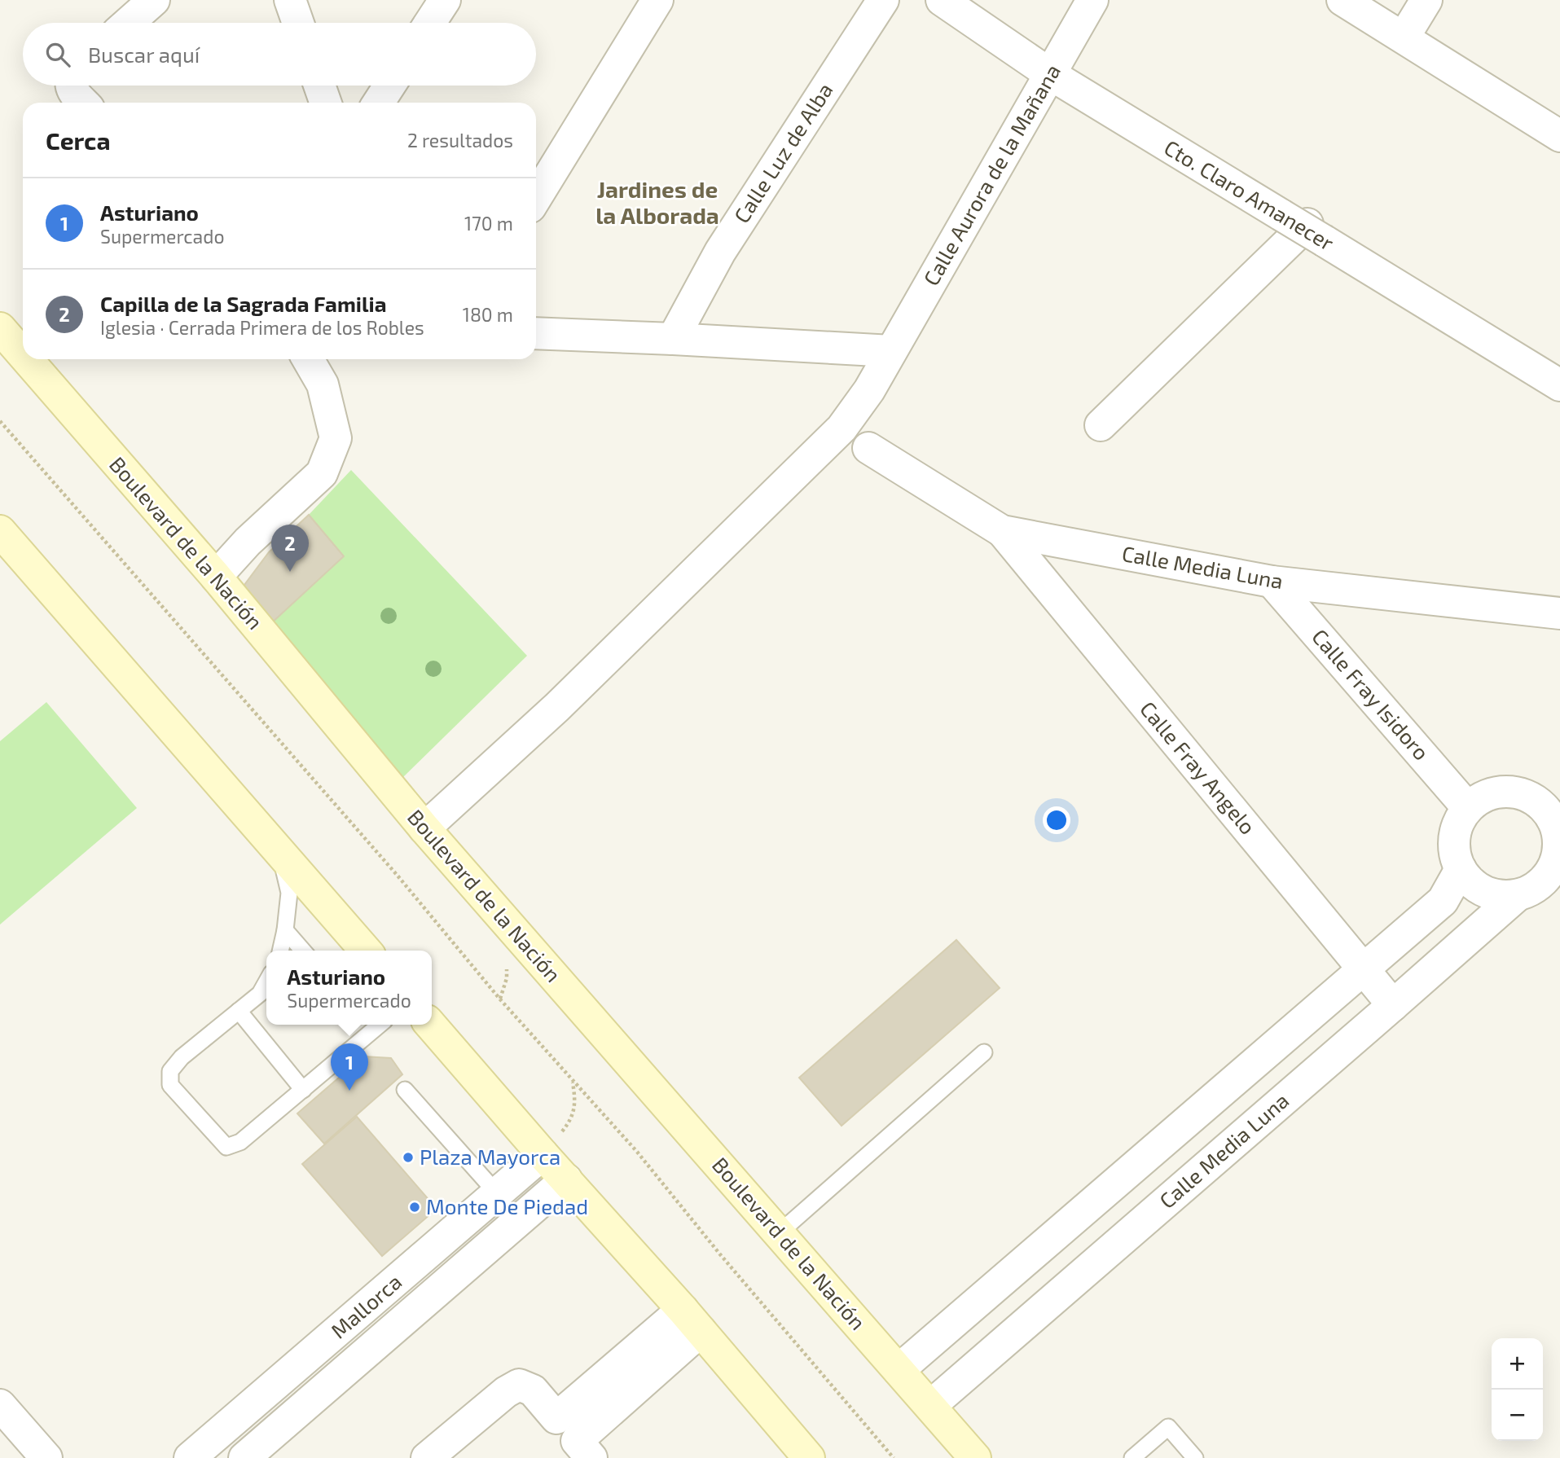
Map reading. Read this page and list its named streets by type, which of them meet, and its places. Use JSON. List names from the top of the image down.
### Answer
{
  "streets": {
    "main road": ["Boulevard de la Nación"],
    "street": [
      "Calle Luz de Alba",
      "Calle Aurora de la Mañana",
      "Cto. Claro Amanecer",
      "Calle Media Luna",
      "Calle Fray Isidoro",
      "Calle Fray Angelo",
      "Mallorca"
    ]
  },
  "crossings": [
    ["Calle Aurora de la Mañana", "Cto. Claro Amanecer"],
    ["Calle Aurora de la Mañana", "Boulevard de la Nación"],
    ["Boulevard de la Nación", "Calle Media Luna"],
    ["Calle Media Luna", "Calle Fray Isidoro"],
    ["Calle Media Luna", "Calle Fray Angelo"]
  ],
  "districts": ["Jardines de la Alborada"],
  "places": ["Plaza Mayorca", "Monte De Piedad"],
  "page": {
    "search": "Buscar aquí",
    "heading": ["Cerca", "2 resultados"],
    "list": [
      {
        "mark": "1",
        "name": "Asturiano",
        "note": "Supermercado",
        "value": "170 m"
      },
      {
        "mark": "2",
        "name": "Capilla de la Sagrada Familia",
        "note": "Iglesia · Cerrada Primera de los Robles",
        "value": "180 m"
      }
    ],
    "pins": ["2", "1"],
    "popup": ["Asturiano", "Supermercado"],
    "map_buttons": ["+", "−"]
  }
}
